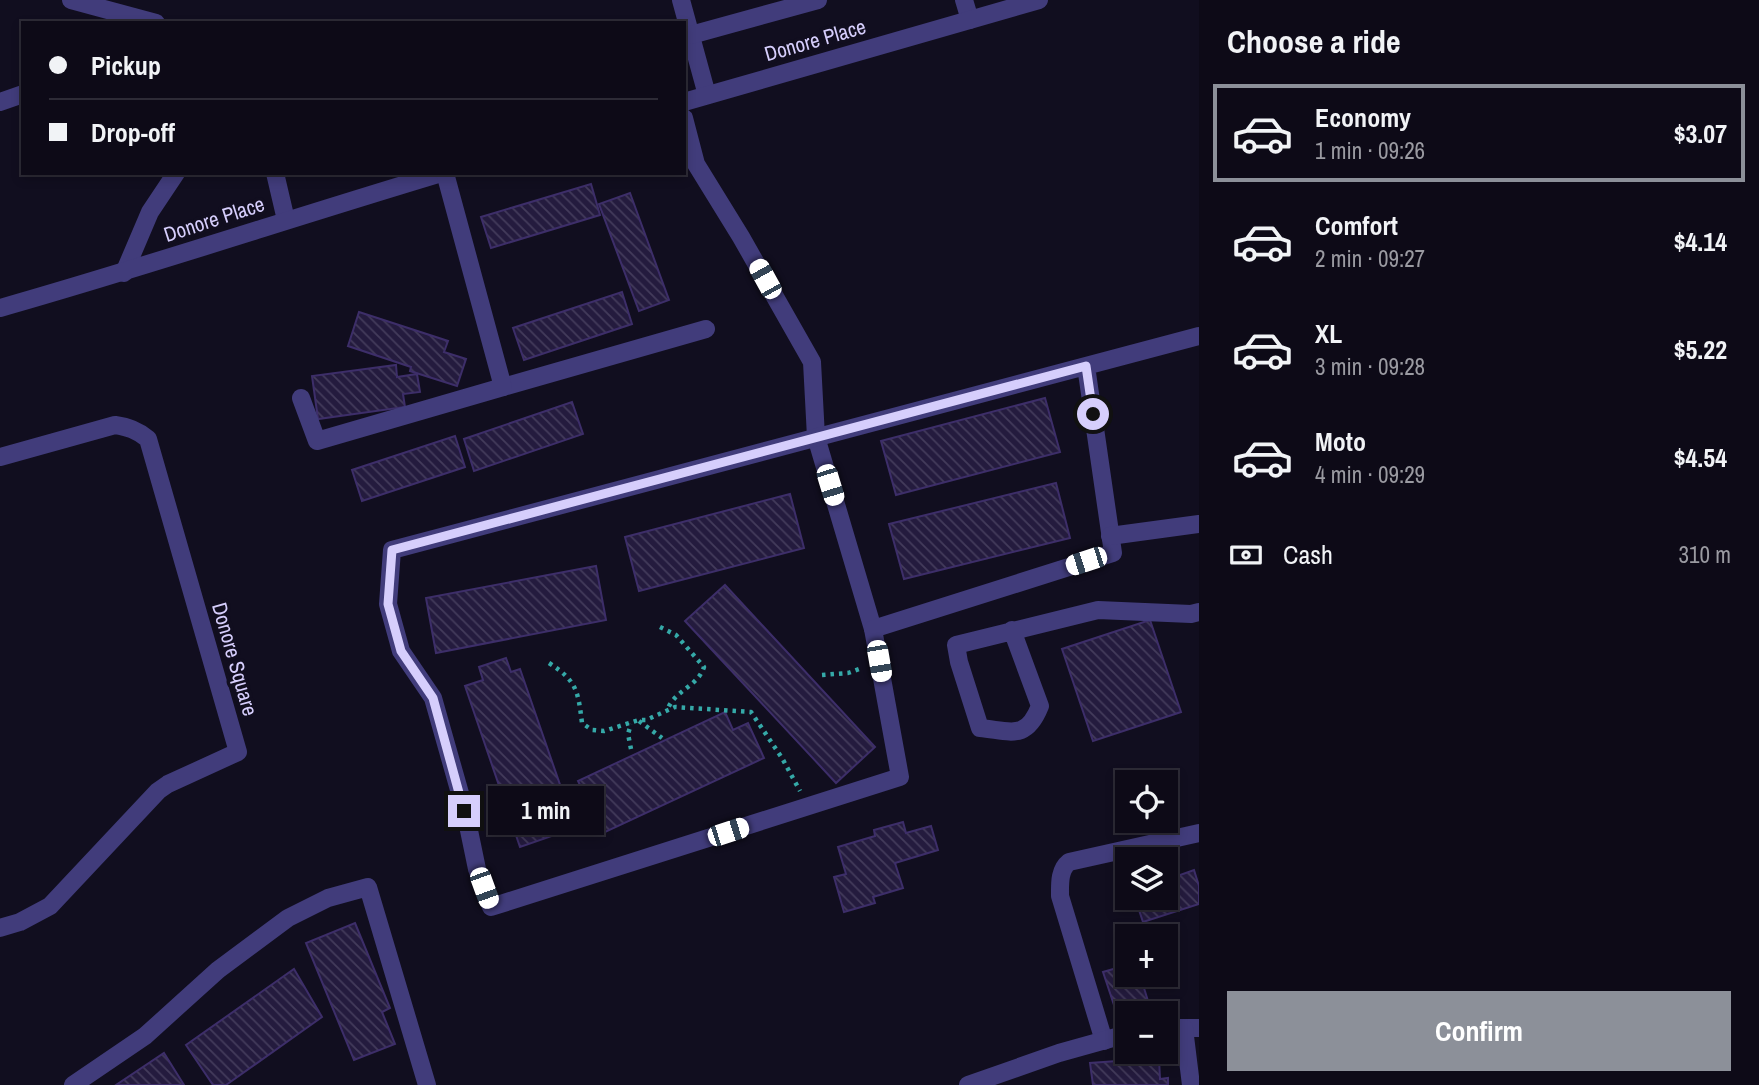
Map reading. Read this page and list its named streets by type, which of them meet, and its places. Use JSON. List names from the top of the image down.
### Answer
{
  "streets": {
    "street": ["Donore Place", "Donore Square"]
  },
  "page": {
    "heading": "Choose a ride",
    "banner": ["Pickup", "Drop-off"],
    "list": [
      {
        "name": "Economy",
        "note": "1 min · 09:26",
        "value": "$3.07"
      },
      {
        "name": "Comfort",
        "note": "2 min · 09:27",
        "value": "$4.14"
      },
      {
        "name": "XL",
        "note": "3 min · 09:28",
        "value": "$5.22"
      },
      {
        "name": "Moto",
        "note": "4 min · 09:29",
        "value": "$4.54"
      }
    ],
    "pay": ["Cash", "310 m"],
    "map_buttons": ["+", "−"],
    "bubble": "1 min",
    "buttons": "Confirm"
  }
}
